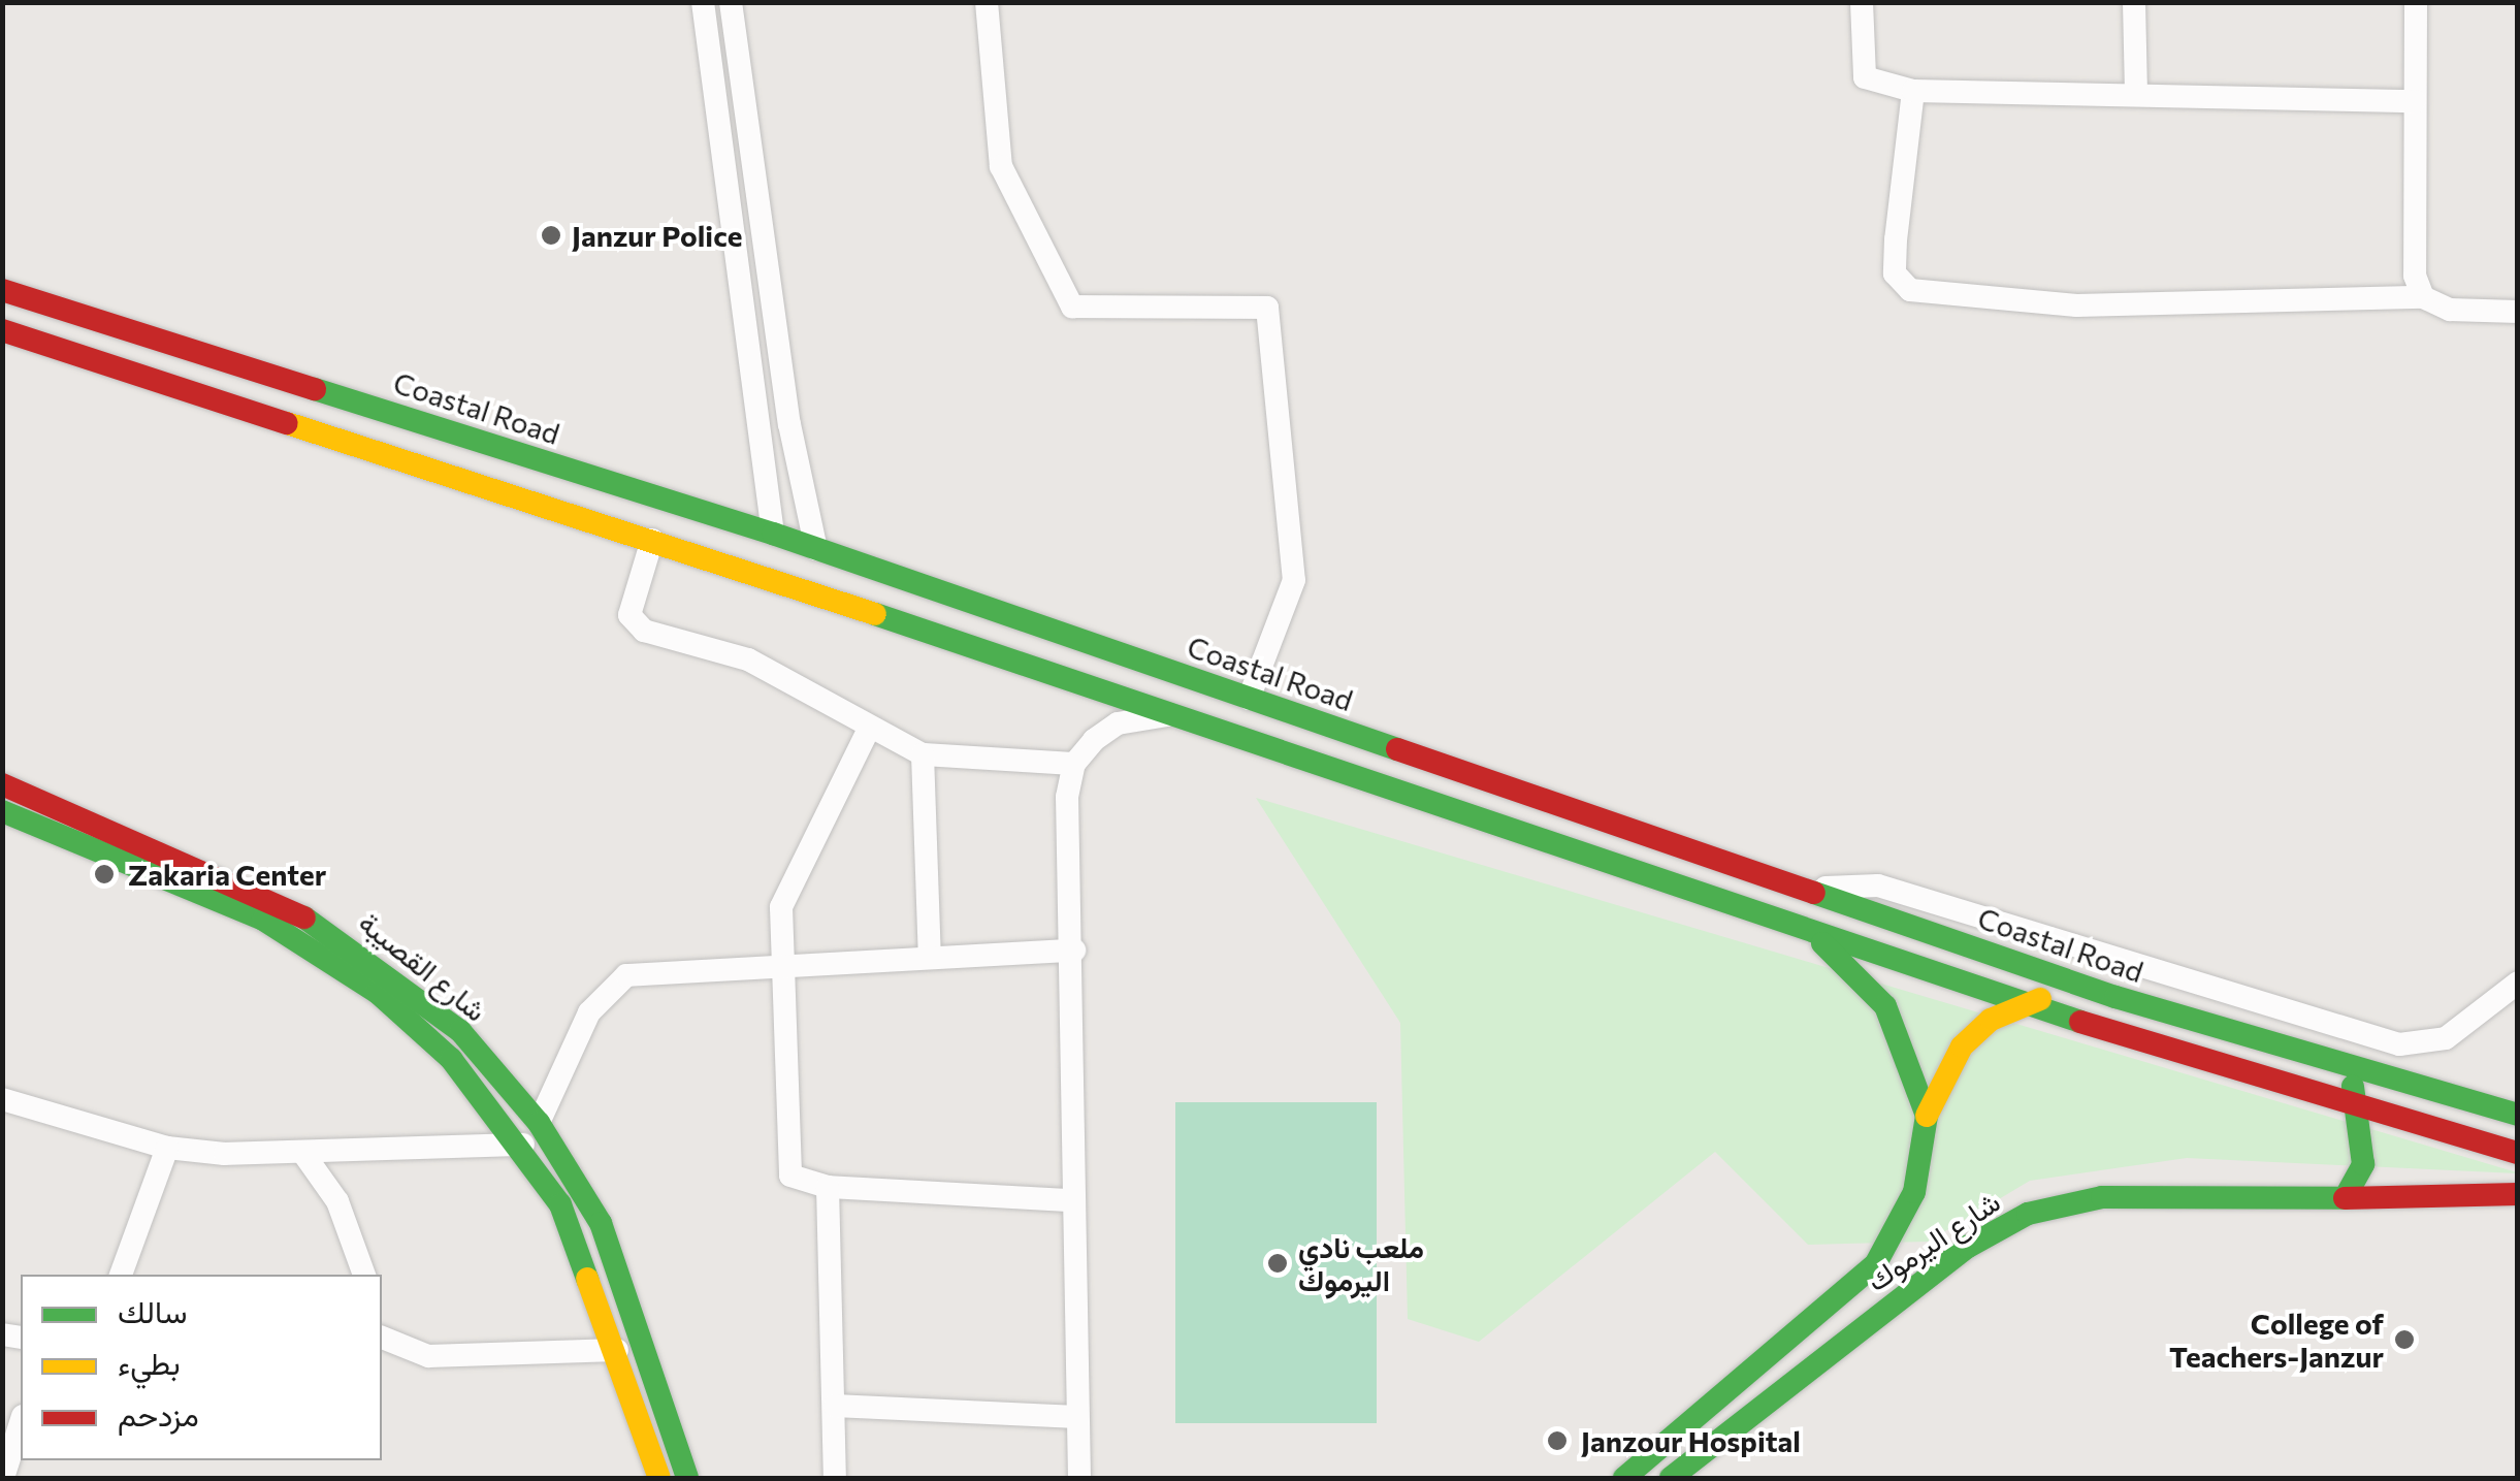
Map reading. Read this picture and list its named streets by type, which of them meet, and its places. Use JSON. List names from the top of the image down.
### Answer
{
  "streets": {
    "main road": ["Coastal Road", "شارع القصيبة", "شارع اليرموك"]
  },
  "places": [
    "Janzur Police",
    "Zakaria Center",
    "ملعب نادي اليرموك",
    "College of Teachers-Janzur",
    "Janzour Hospital"
  ],
  "legend": ["سالك", "بطيء", "مزدحم"]
}
